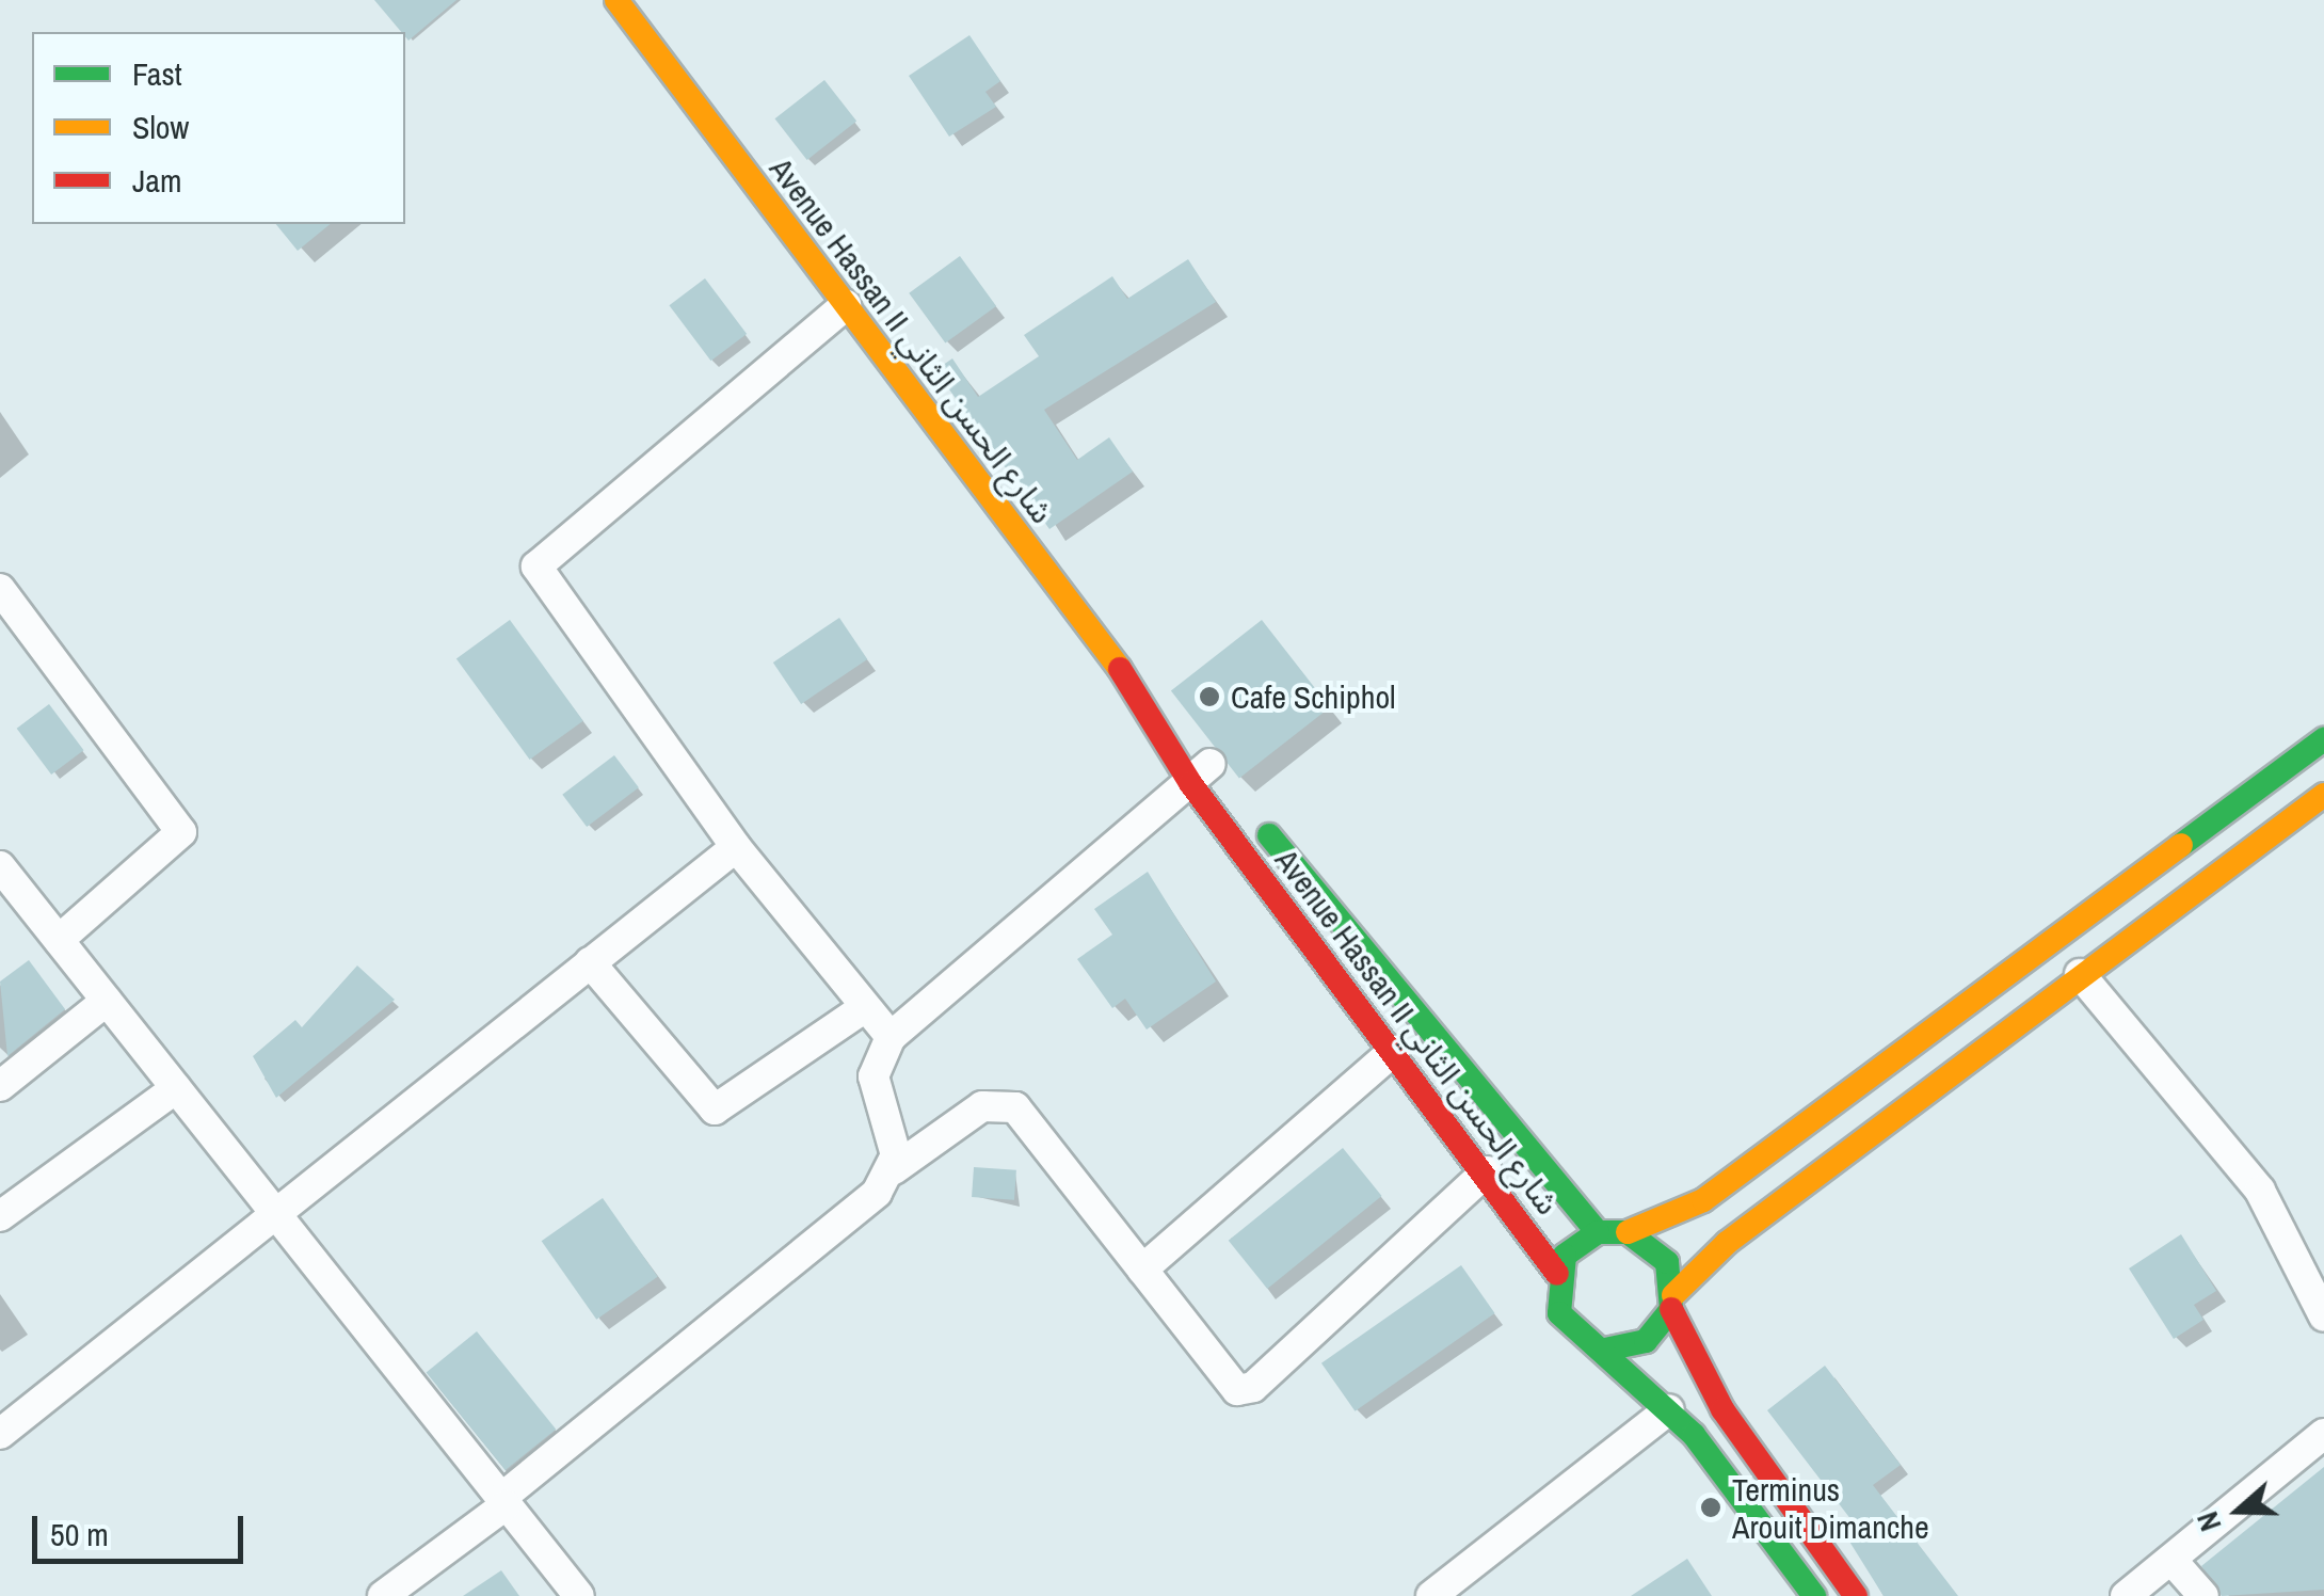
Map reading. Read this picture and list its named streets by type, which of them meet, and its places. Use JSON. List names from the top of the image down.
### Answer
{
  "streets": {
    "main road": ["Avenue Hassan II شارع الحسن الثاني"]
  },
  "places": ["Cafe Schiphol", "Terminus Arouit Dimanche"],
  "legend": ["Fast", "Slow", "Jam"],
  "scale_bar": "50 m",
  "north": "left"
}
